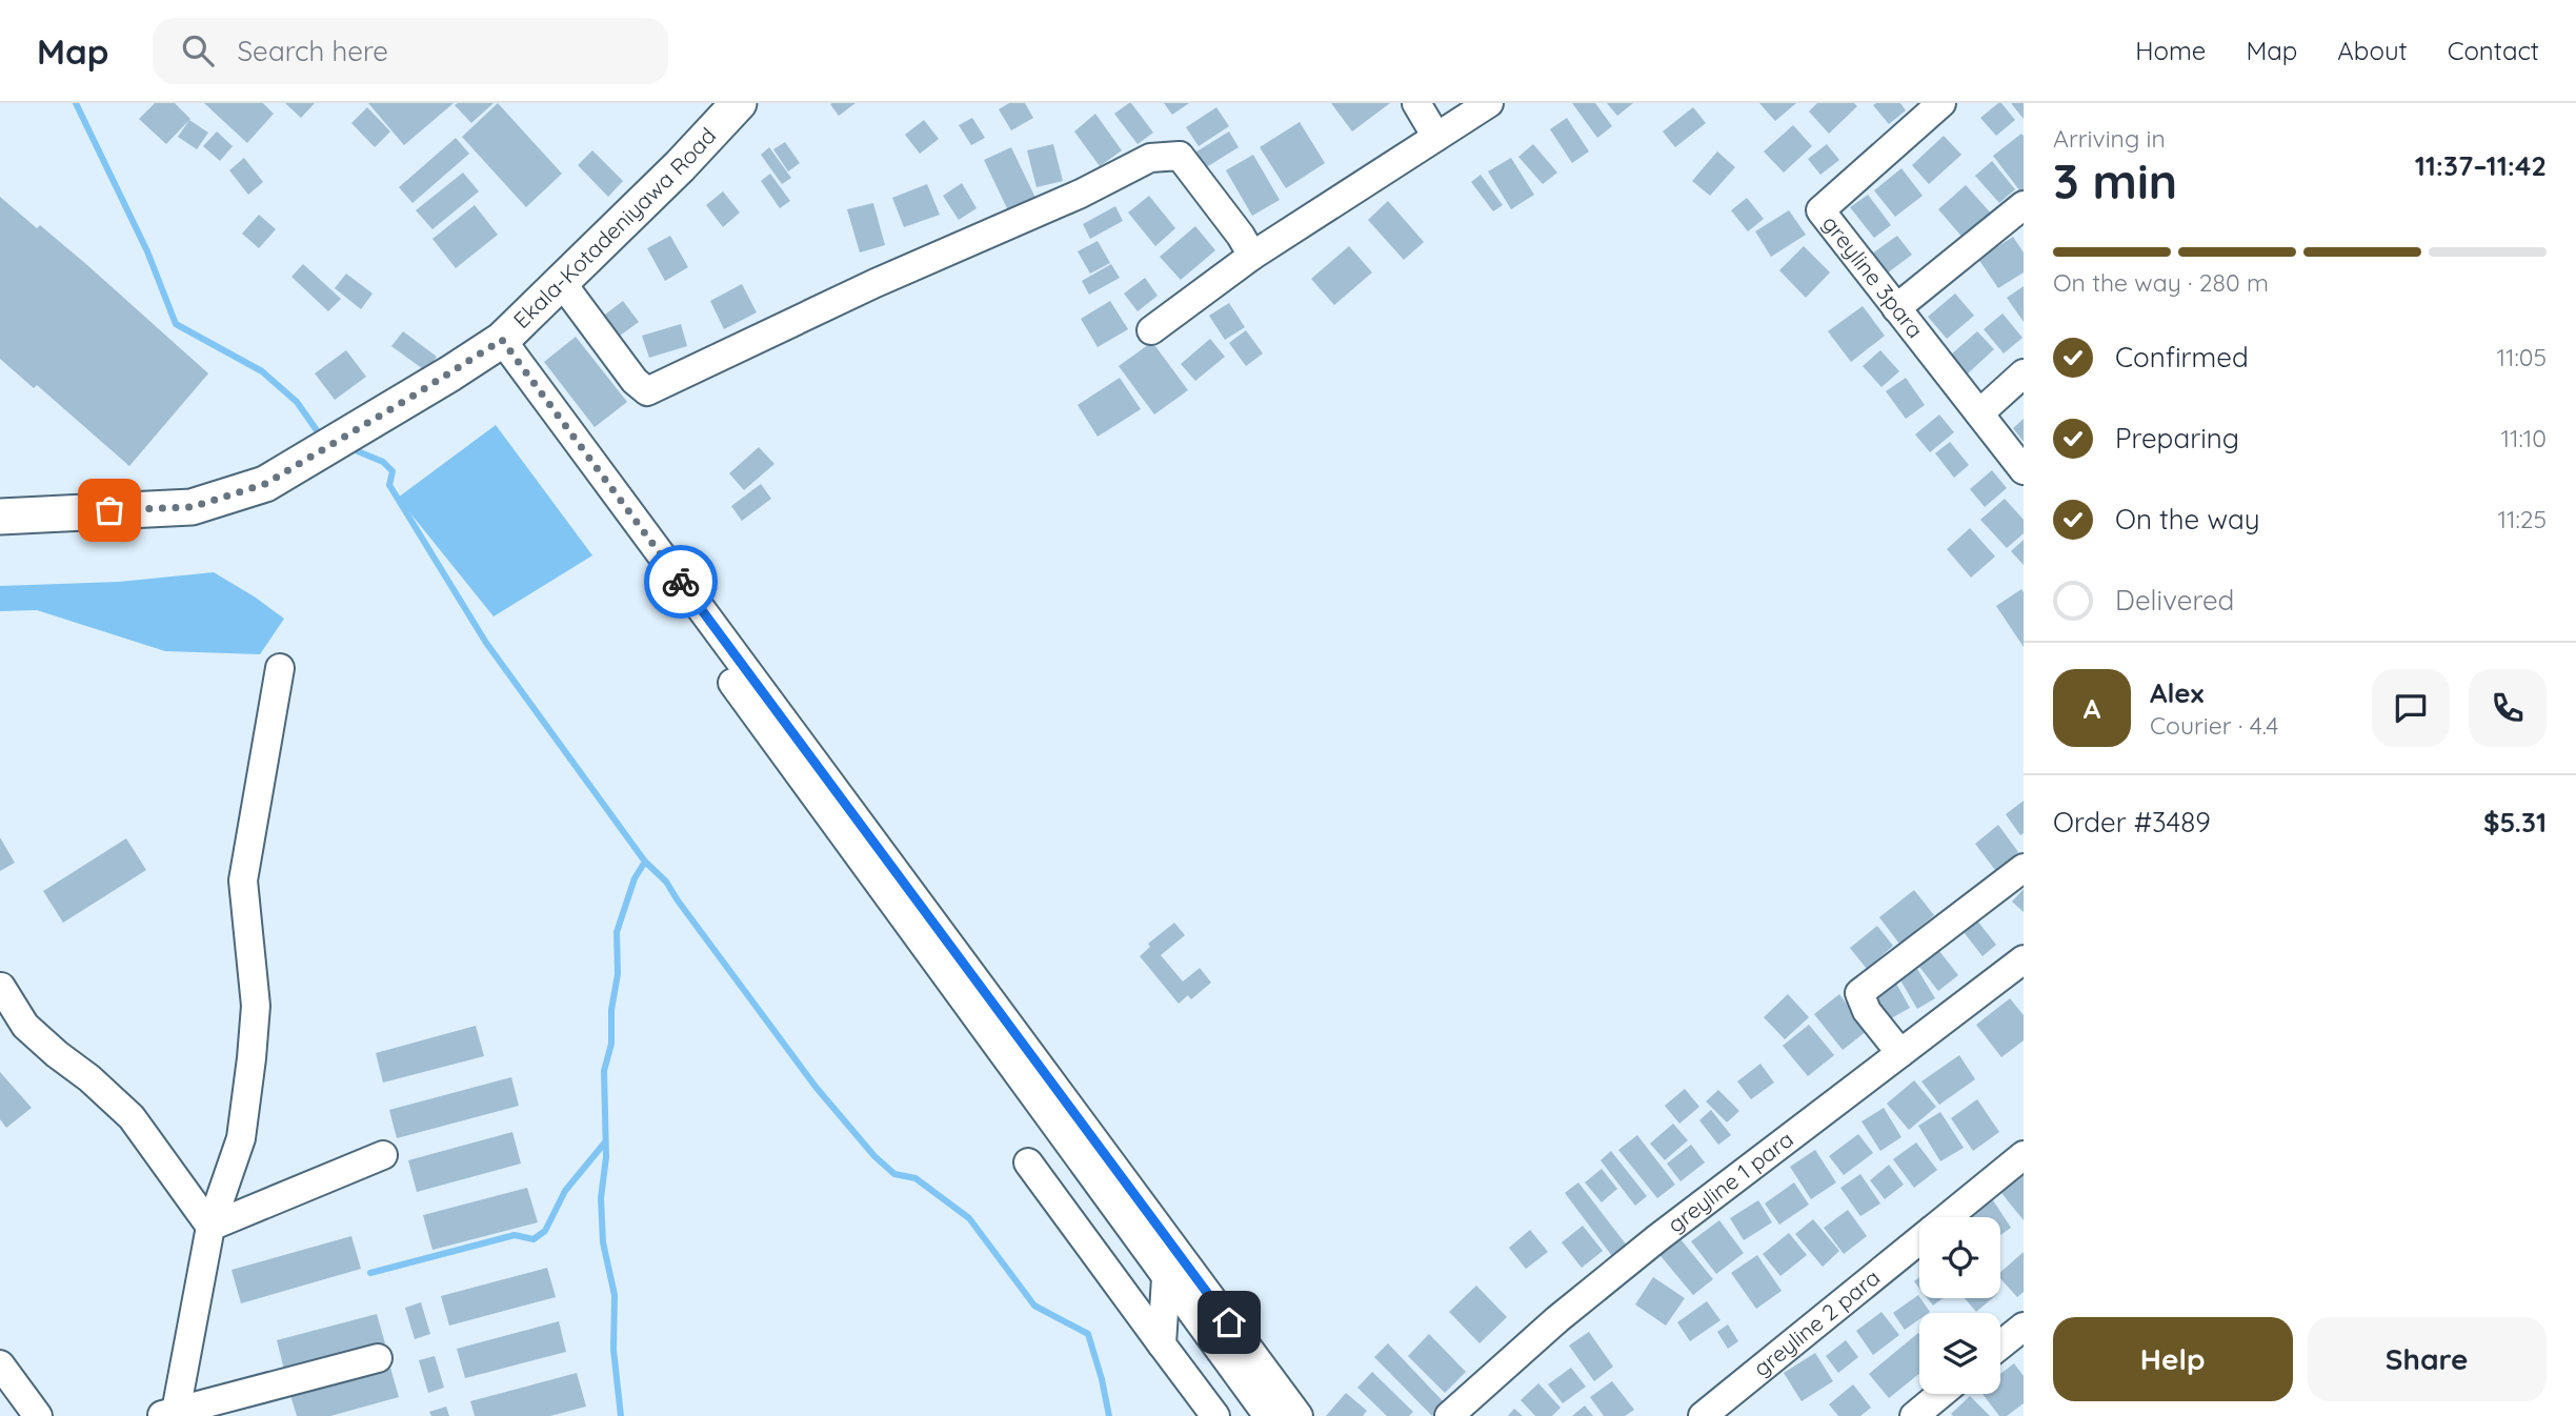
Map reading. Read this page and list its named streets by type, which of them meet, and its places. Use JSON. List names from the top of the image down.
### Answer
{
  "streets": {
    "main road": ["Ekala-Kotadeniyawa Road"],
    "street": ["greyline 3para", "greyline 1 para", "greyline 2 para"]
  },
  "page": {
    "header": "Map",
    "search": "Search here",
    "nav": [
      "Home",
      "Map",
      "About",
      "Contact"
    ],
    "heading": ["3 min", "Arriving in", "11:37–11:42"],
    "panel": [
      "Alex",
      "Courier · 4.4",
      "Order #3489",
      "$5.31"
    ],
    "bar": "On the way · 280 m",
    "list": [
      ["Confirmed", "11:05"],
      ["Preparing", "11:10"],
      ["On the way", "11:25"],
      "Delivered"
    ],
    "round": "A",
    "buttons": ["Help", "Share"]
  }
}
